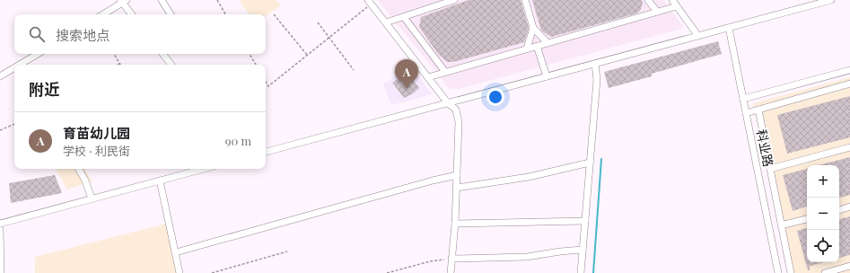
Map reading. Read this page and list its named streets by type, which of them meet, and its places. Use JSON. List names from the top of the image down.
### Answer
{
  "streets": {
    "street": ["科业路"]
  },
  "page": {
    "search": "搜索地点",
    "pins": "A",
    "heading": "附近",
    "list": [
      {
        "mark": "A",
        "name": "育苗幼儿园",
        "note": "学校 · 利民街",
        "value": "90 m"
      }
    ],
    "map_buttons": ["+", "−"]
  }
}
